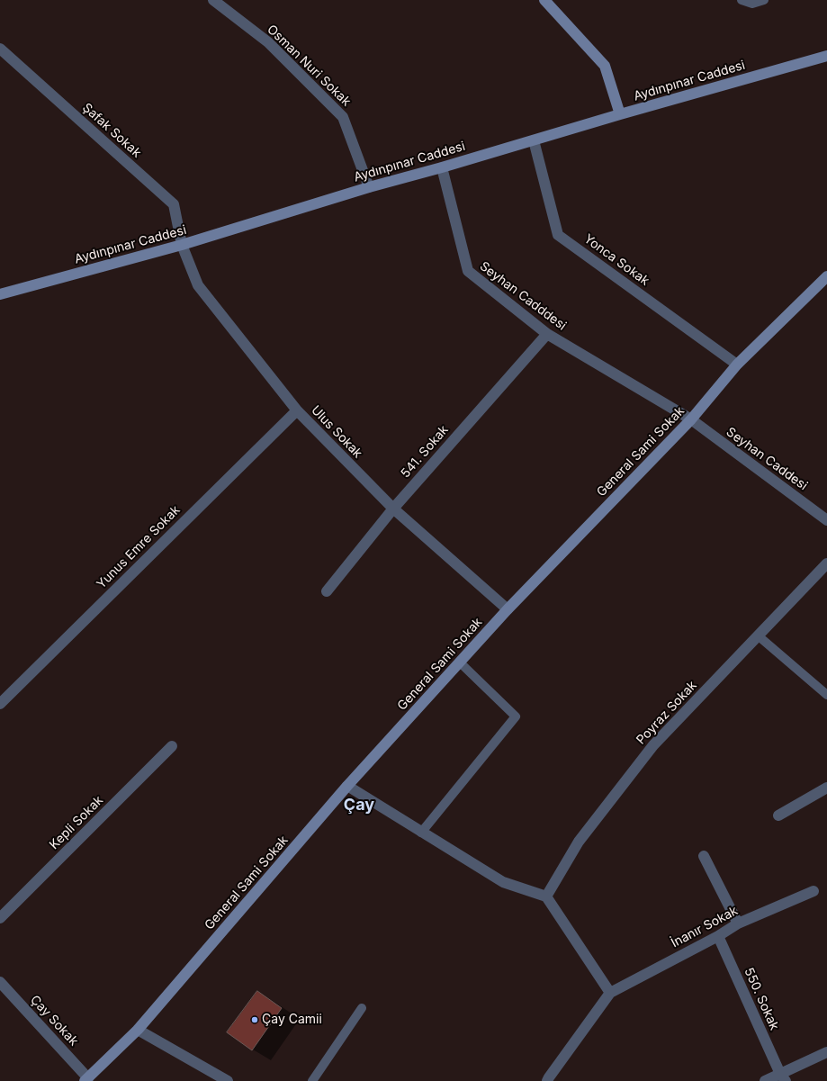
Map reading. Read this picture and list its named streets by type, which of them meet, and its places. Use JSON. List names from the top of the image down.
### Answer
{
  "streets": {
    "street": [
      "Osman Nuri Sokak",
      "Aydınpınar Caddesi",
      "Şafak Sokak",
      "Yonca Sokak",
      "Seyhan Cadddesi",
      "Ulus Sokak",
      "541. Sokak",
      "General Sami Sokak",
      "Seyhan Caddesi",
      "Yunus Emre Sokak",
      "Poyraz Sokak",
      "Kepli Sokak",
      "İnanır Sokak",
      "550. Sokak",
      "Çay Sokak"
    ]
  },
  "crossings": [
    ["Osman Nuri Sokak", "Aydınpınar Caddesi"],
    ["Aydınpınar Caddesi", "Şafak Sokak"],
    ["Aydınpınar Caddesi", "Yonca Sokak"],
    ["Aydınpınar Caddesi", "Seyhan Cadddesi"],
    ["Aydınpınar Caddesi", "Ulus Sokak"],
    ["Şafak Sokak", "Ulus Sokak"],
    ["Yonca Sokak", "General Sami Sokak"],
    ["Seyhan Cadddesi", "541. Sokak"],
    ["Seyhan Cadddesi", "General Sami Sokak"],
    ["Seyhan Cadddesi", "Seyhan Caddesi"],
    ["Ulus Sokak", "541. Sokak"],
    ["Ulus Sokak", "General Sami Sokak"],
    ["Ulus Sokak", "Yunus Emre Sokak"],
    ["General Sami Sokak", "Seyhan Caddesi"],
    ["General Sami Sokak", "Çay Sokak"],
    ["İnanır Sokak", "550. Sokak"]
  ],
  "districts": ["Çay"],
  "places": ["Çay Camii"]
}
